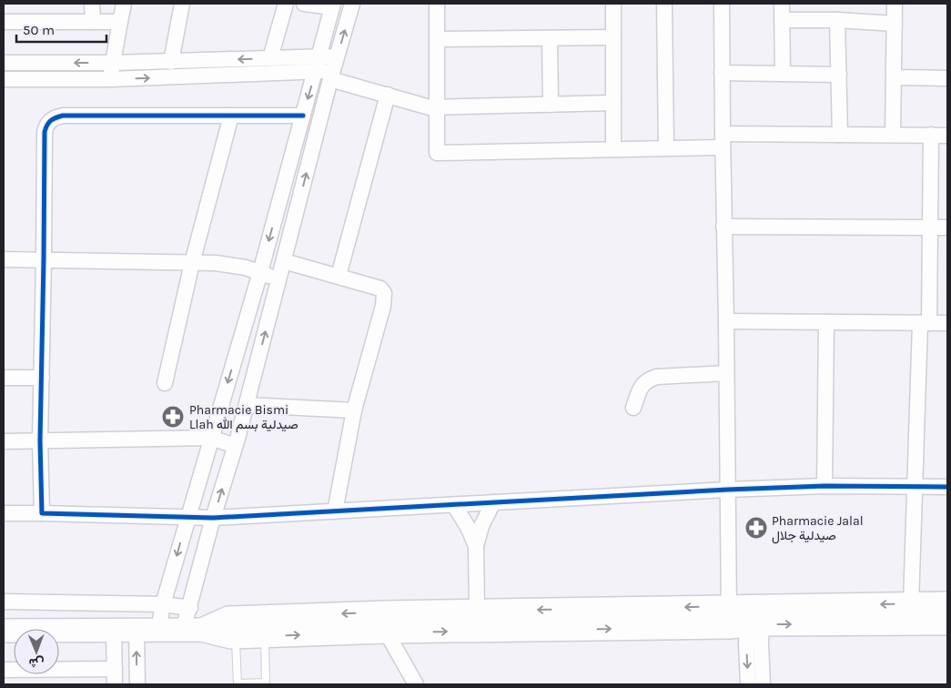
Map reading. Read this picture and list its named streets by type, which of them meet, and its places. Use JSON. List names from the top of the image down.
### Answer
{
  "places": {
    "pharmacy": ["Pharmacie Bismi Llah صيدلية بسم الله", "Pharmacie Jalal صيدلية جلال"]
  },
  "scale_bar": "50 m",
  "north": "bottom"
}
